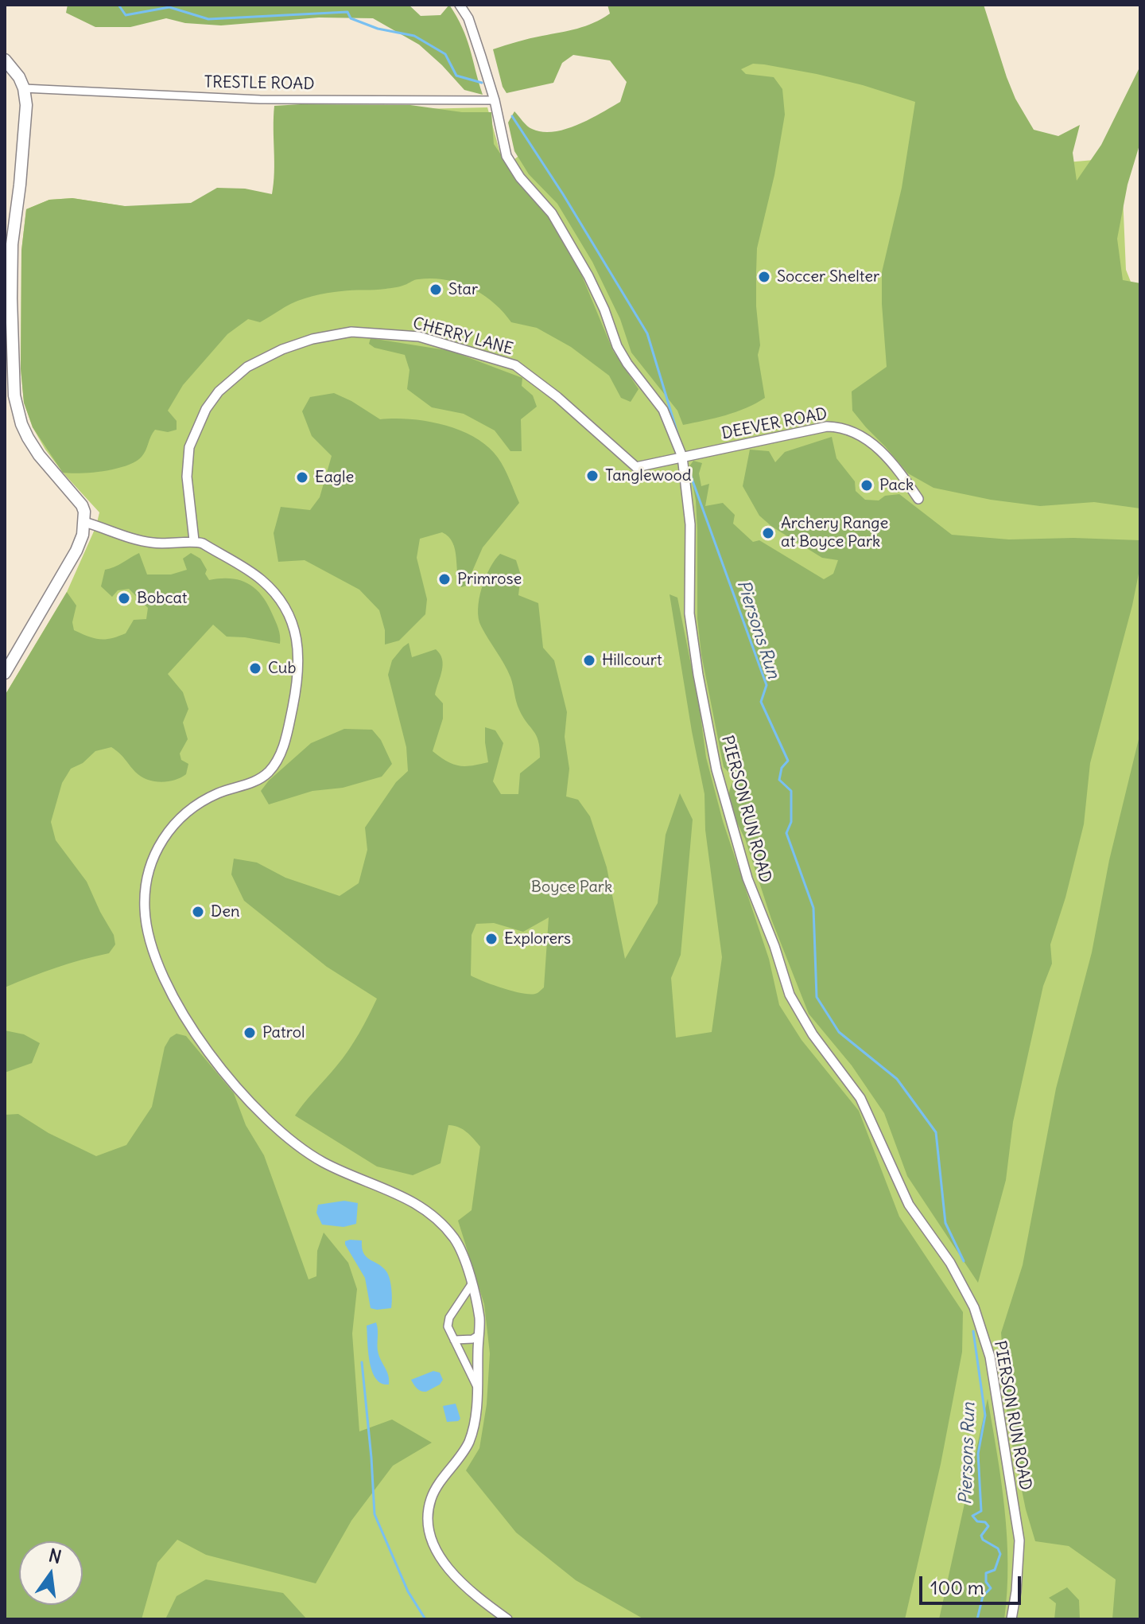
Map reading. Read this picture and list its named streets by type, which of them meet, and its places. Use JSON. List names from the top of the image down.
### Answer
{
  "streets": {
    "street": [
      "TRESTLE ROAD",
      "CHERRY LANE",
      "DEEVER ROAD",
      "PIERSON RUN ROAD"
    ]
  },
  "crossings": [
    ["TRESTLE ROAD", "PIERSON RUN ROAD"],
    ["CHERRY LANE", "DEEVER ROAD"],
    ["CHERRY LANE", "PIERSON RUN ROAD"],
    ["DEEVER ROAD", "PIERSON RUN ROAD"]
  ],
  "water": ["Piersons Run"],
  "parks": ["Boyce Park"],
  "places": [
    "Soccer Shelter",
    "Star",
    "Tanglewood",
    "Eagle",
    "Pack",
    "Archery Range at Boyce Park",
    "Primrose",
    "Bobcat",
    "Hillcourt",
    "Cub",
    "Den",
    "Explorers",
    "Patrol"
  ],
  "scale_bar": "100 m",
  "north": "top"
}
